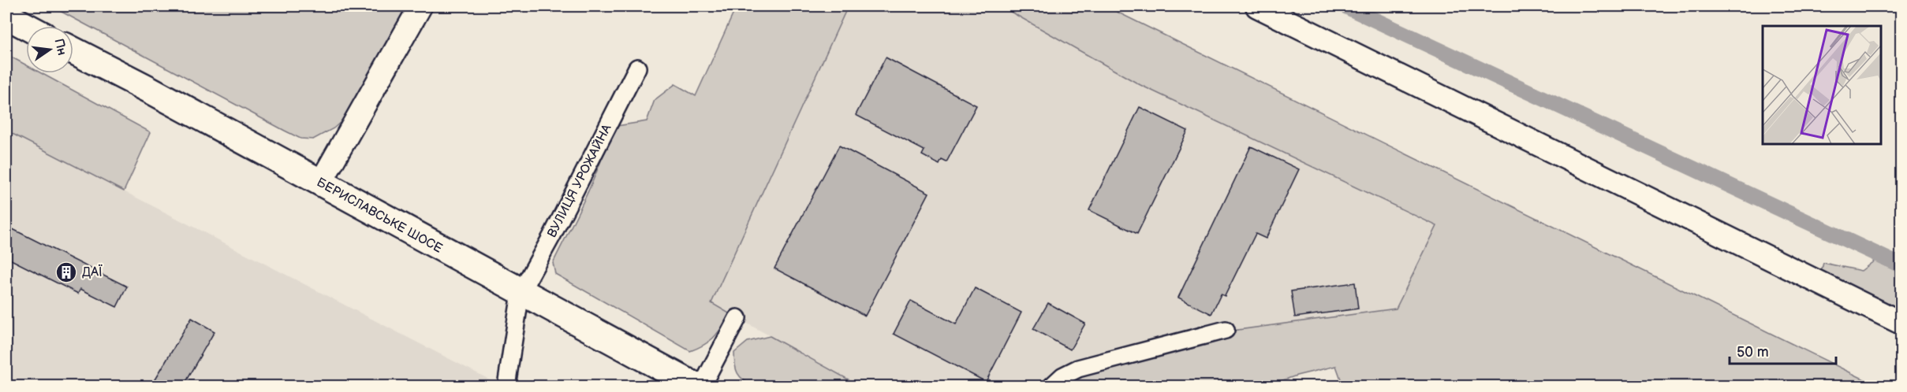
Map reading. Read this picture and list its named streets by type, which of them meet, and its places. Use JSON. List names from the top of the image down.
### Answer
{
  "streets": {
    "main road": ["БЕРИСЛАВСЬКЕ ШОСЕ"],
    "street": ["ВУЛИЦЯ УРОЖАЙНА"]
  },
  "crossings": [
    ["ВУЛИЦЯ УРОЖАЙНА", "БЕРИСЛАВСЬКЕ ШОСЕ"]
  ],
  "places": {
    "building": ["ДАЇ"]
  },
  "scale_bar": "50 m",
  "north": "right"
}
